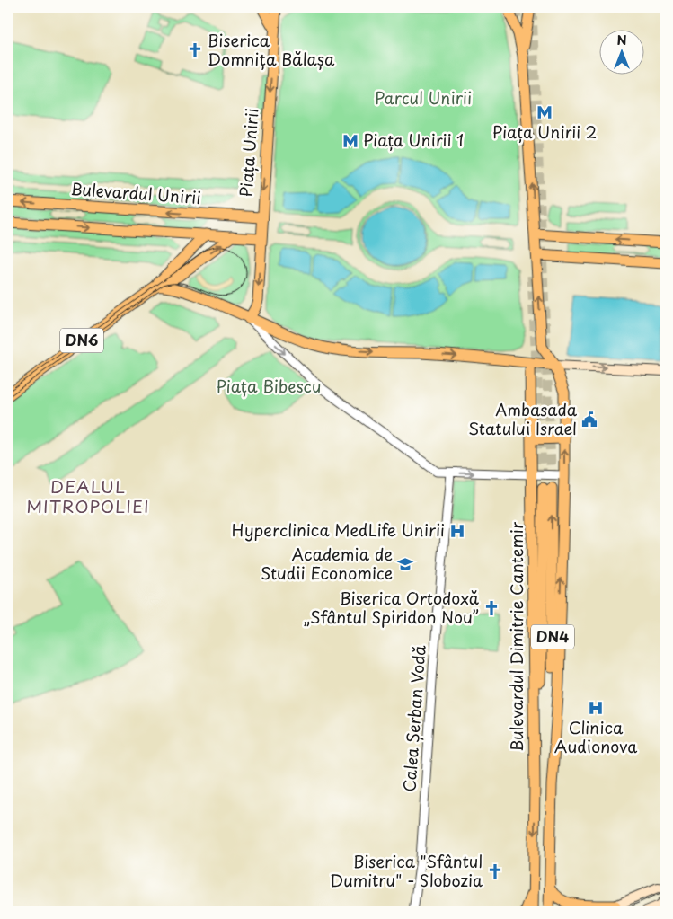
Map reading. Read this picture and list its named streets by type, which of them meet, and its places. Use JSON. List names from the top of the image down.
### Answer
{
  "streets": {
    "main road": [
      "Piața Unirii",
      "Bulevardul Unirii",
      "DN6",
      "Bulevardul Dimitrie Cantemir",
      "DN4"
    ],
    "street": ["Calea Șerban Vodă"]
  },
  "crossings": [
    ["Piața Unirii", "Bulevardul Unirii"],
    ["Piața Unirii", "Bulevardul Dimitrie Cantemir"],
    ["Bulevardul Dimitrie Cantemir", "DN4"]
  ],
  "districts": ["DEALUL MITROPOLIEI"],
  "parks": ["Parcul Unirii", "Piața Bibescu"],
  "places": {
    "church": ["Biserica Domnița Bălașa", "Biserica Ortodoxă „Sfântul Spiridon Nou”", "Biserica \"Sfântul Dumitru\" - Slobozia"],
    "metro station": ["Piața Unirii 2", "Piața Unirii 1"],
    "public building": ["Ambasada Statului Israel"],
    "hospital": ["Hyperclinica MedLife Unirii", "Clinica Audionova"],
    "school or university": ["Academia de Studii Economice"]
  },
  "north": "top"
}
